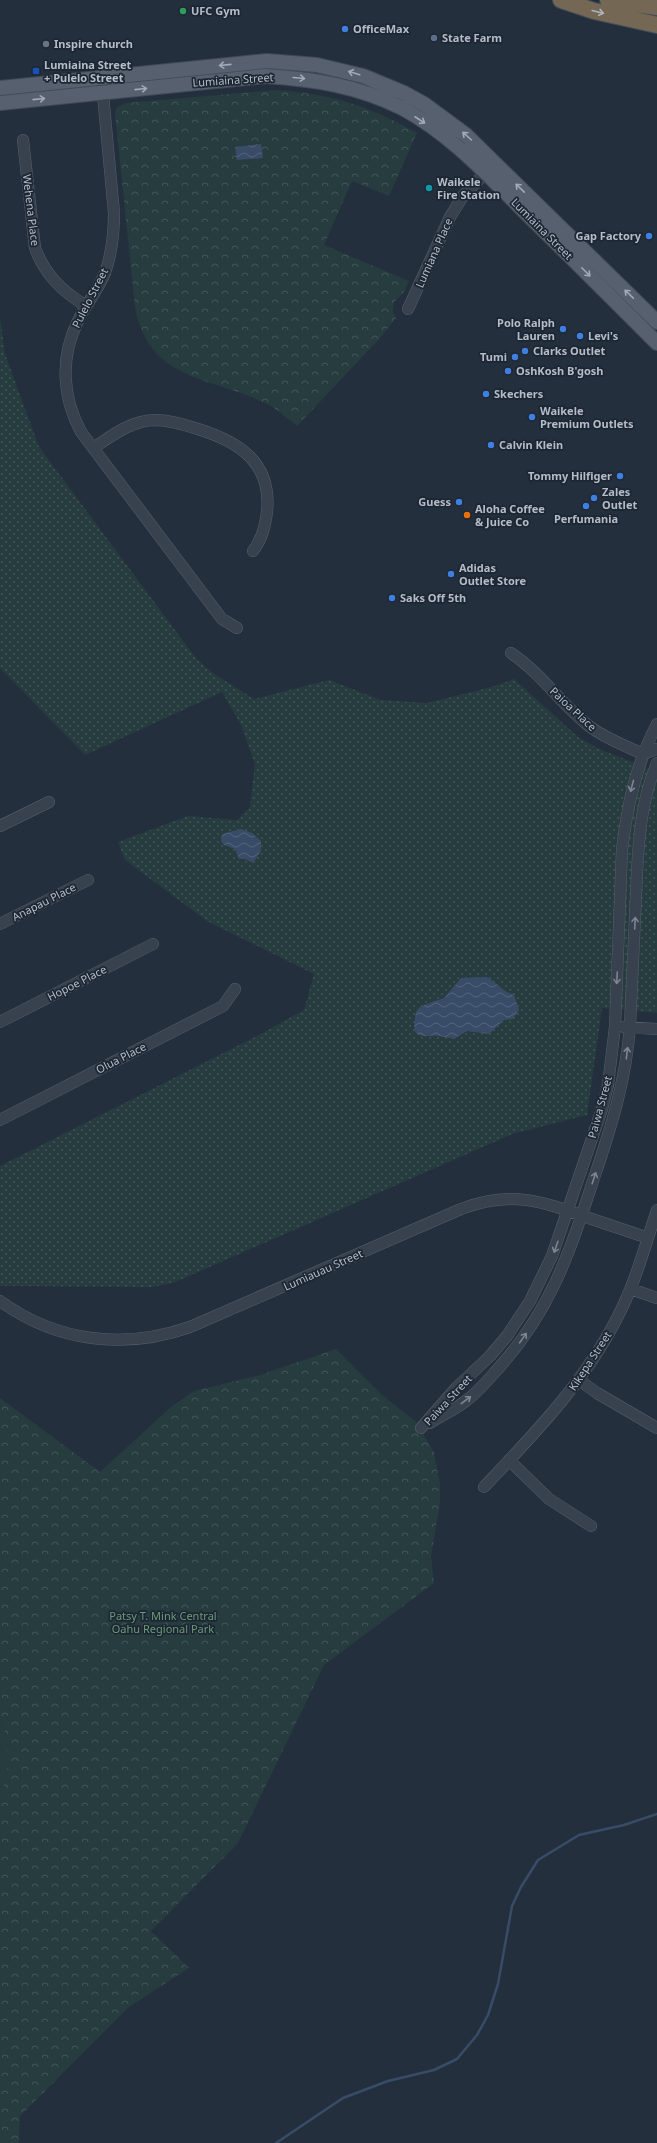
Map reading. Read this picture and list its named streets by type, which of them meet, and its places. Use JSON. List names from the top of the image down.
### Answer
{
  "streets": {
    "main road": ["Lumiaina Street"],
    "street": [
      "Wehena Place",
      "Lumiana Place",
      "Pulelo Street",
      "Paioa Place",
      "Anapau Place",
      "Hopoe Place",
      "Olua Place",
      "Paiwa Street",
      "Lumiauau Street",
      "Kikepa Street"
    ]
  },
  "crossings": [
    ["Lumiaina Street", "Lumiana Place"],
    ["Lumiaina Street", "Pulelo Street"],
    ["Wehena Place", "Pulelo Street"],
    ["Paioa Place", "Paiwa Street"],
    ["Paiwa Street", "Lumiauau Street"],
    ["Lumiauau Street", "Kikepa Street"]
  ],
  "parks": ["Patsy T. Mink Central Oahu Regional Park"],
  "places": {
    "other": [
      "UFC Gym",
      "OfficeMax",
      "State Farm",
      "Inspire church",
      "Waikele Fire Station",
      "Gap Factory",
      "Polo Ralph Lauren",
      "Levi's",
      "Clarks Outlet",
      "Tumi",
      "OshKosh B'gosh",
      "Skechers",
      "Waikele Premium Outlets",
      "Calvin Klein",
      "Tommy Hilfiger",
      "Zales Outlet",
      "Guess",
      "Perfumania",
      "Aloha Coffee & Juice Co",
      "Adidas Outlet Store",
      "Saks Off 5th"
    ],
    "transit": ["Lumiaina Street + Pulelo Street"]
  }
}
